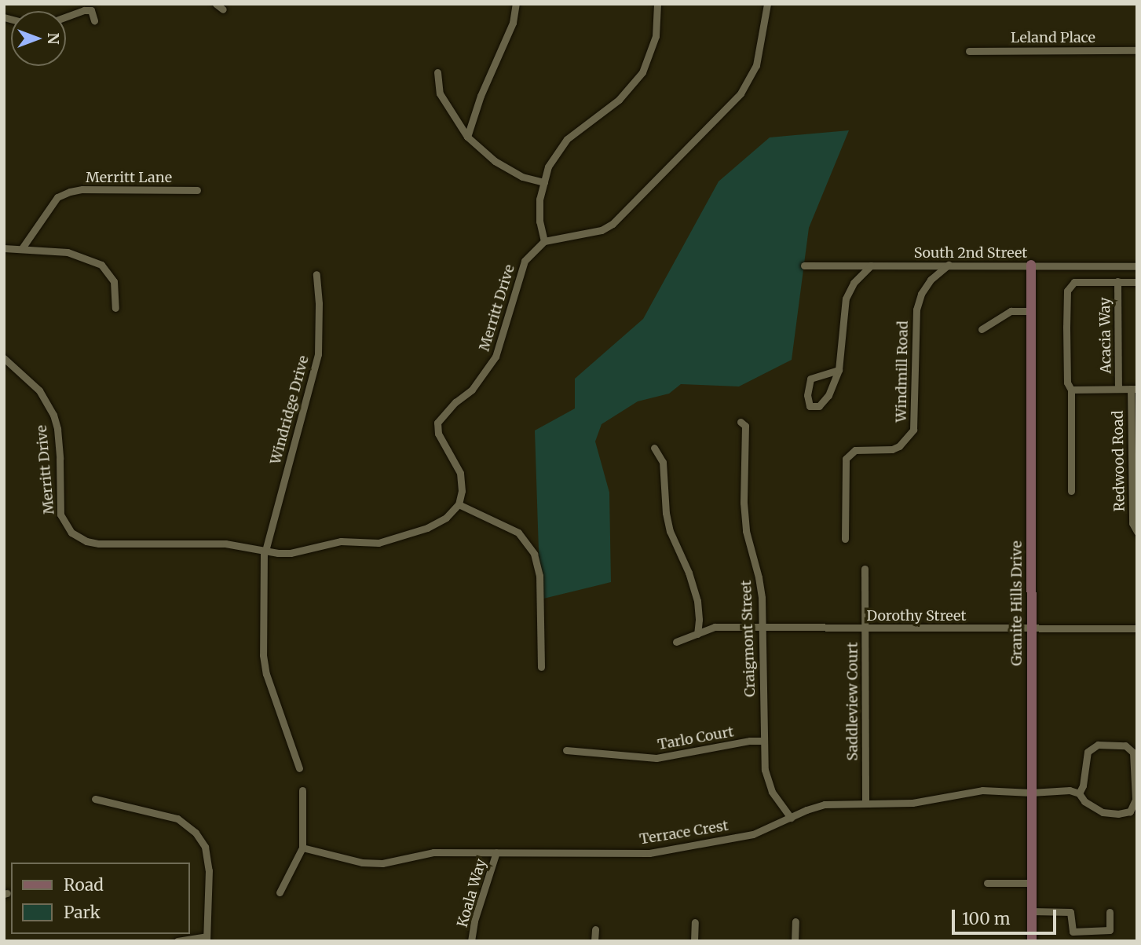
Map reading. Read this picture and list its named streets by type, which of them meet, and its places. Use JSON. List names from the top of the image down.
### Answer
{
  "streets": {
    "street": [
      "Leland Place",
      "Merritt Lane",
      "South 2nd Street",
      "Merritt Drive",
      "Acacia Way",
      "Windmill Road",
      "Windridge Drive",
      "Redwood Road",
      "Granite Hills Drive",
      "Dorothy Street",
      "Craigmont Street",
      "Saddleview Court",
      "Tarlo Court",
      "Terrace Crest",
      "Koala Way"
    ]
  },
  "crossings": [
    ["South 2nd Street", "Windmill Road"],
    ["South 2nd Street", "Granite Hills Drive"],
    ["Merritt Drive", "Windridge Drive"],
    ["Granite Hills Drive", "Dorothy Street"],
    ["Granite Hills Drive", "Terrace Crest"],
    ["Dorothy Street", "Craigmont Street"],
    ["Dorothy Street", "Saddleview Court"],
    ["Craigmont Street", "Tarlo Court"],
    ["Craigmont Street", "Terrace Crest"],
    ["Saddleview Court", "Terrace Crest"],
    ["Terrace Crest", "Koala Way"]
  ],
  "legend": ["Road", "Park"],
  "scale_bar": "100 m",
  "north": "right"
}
